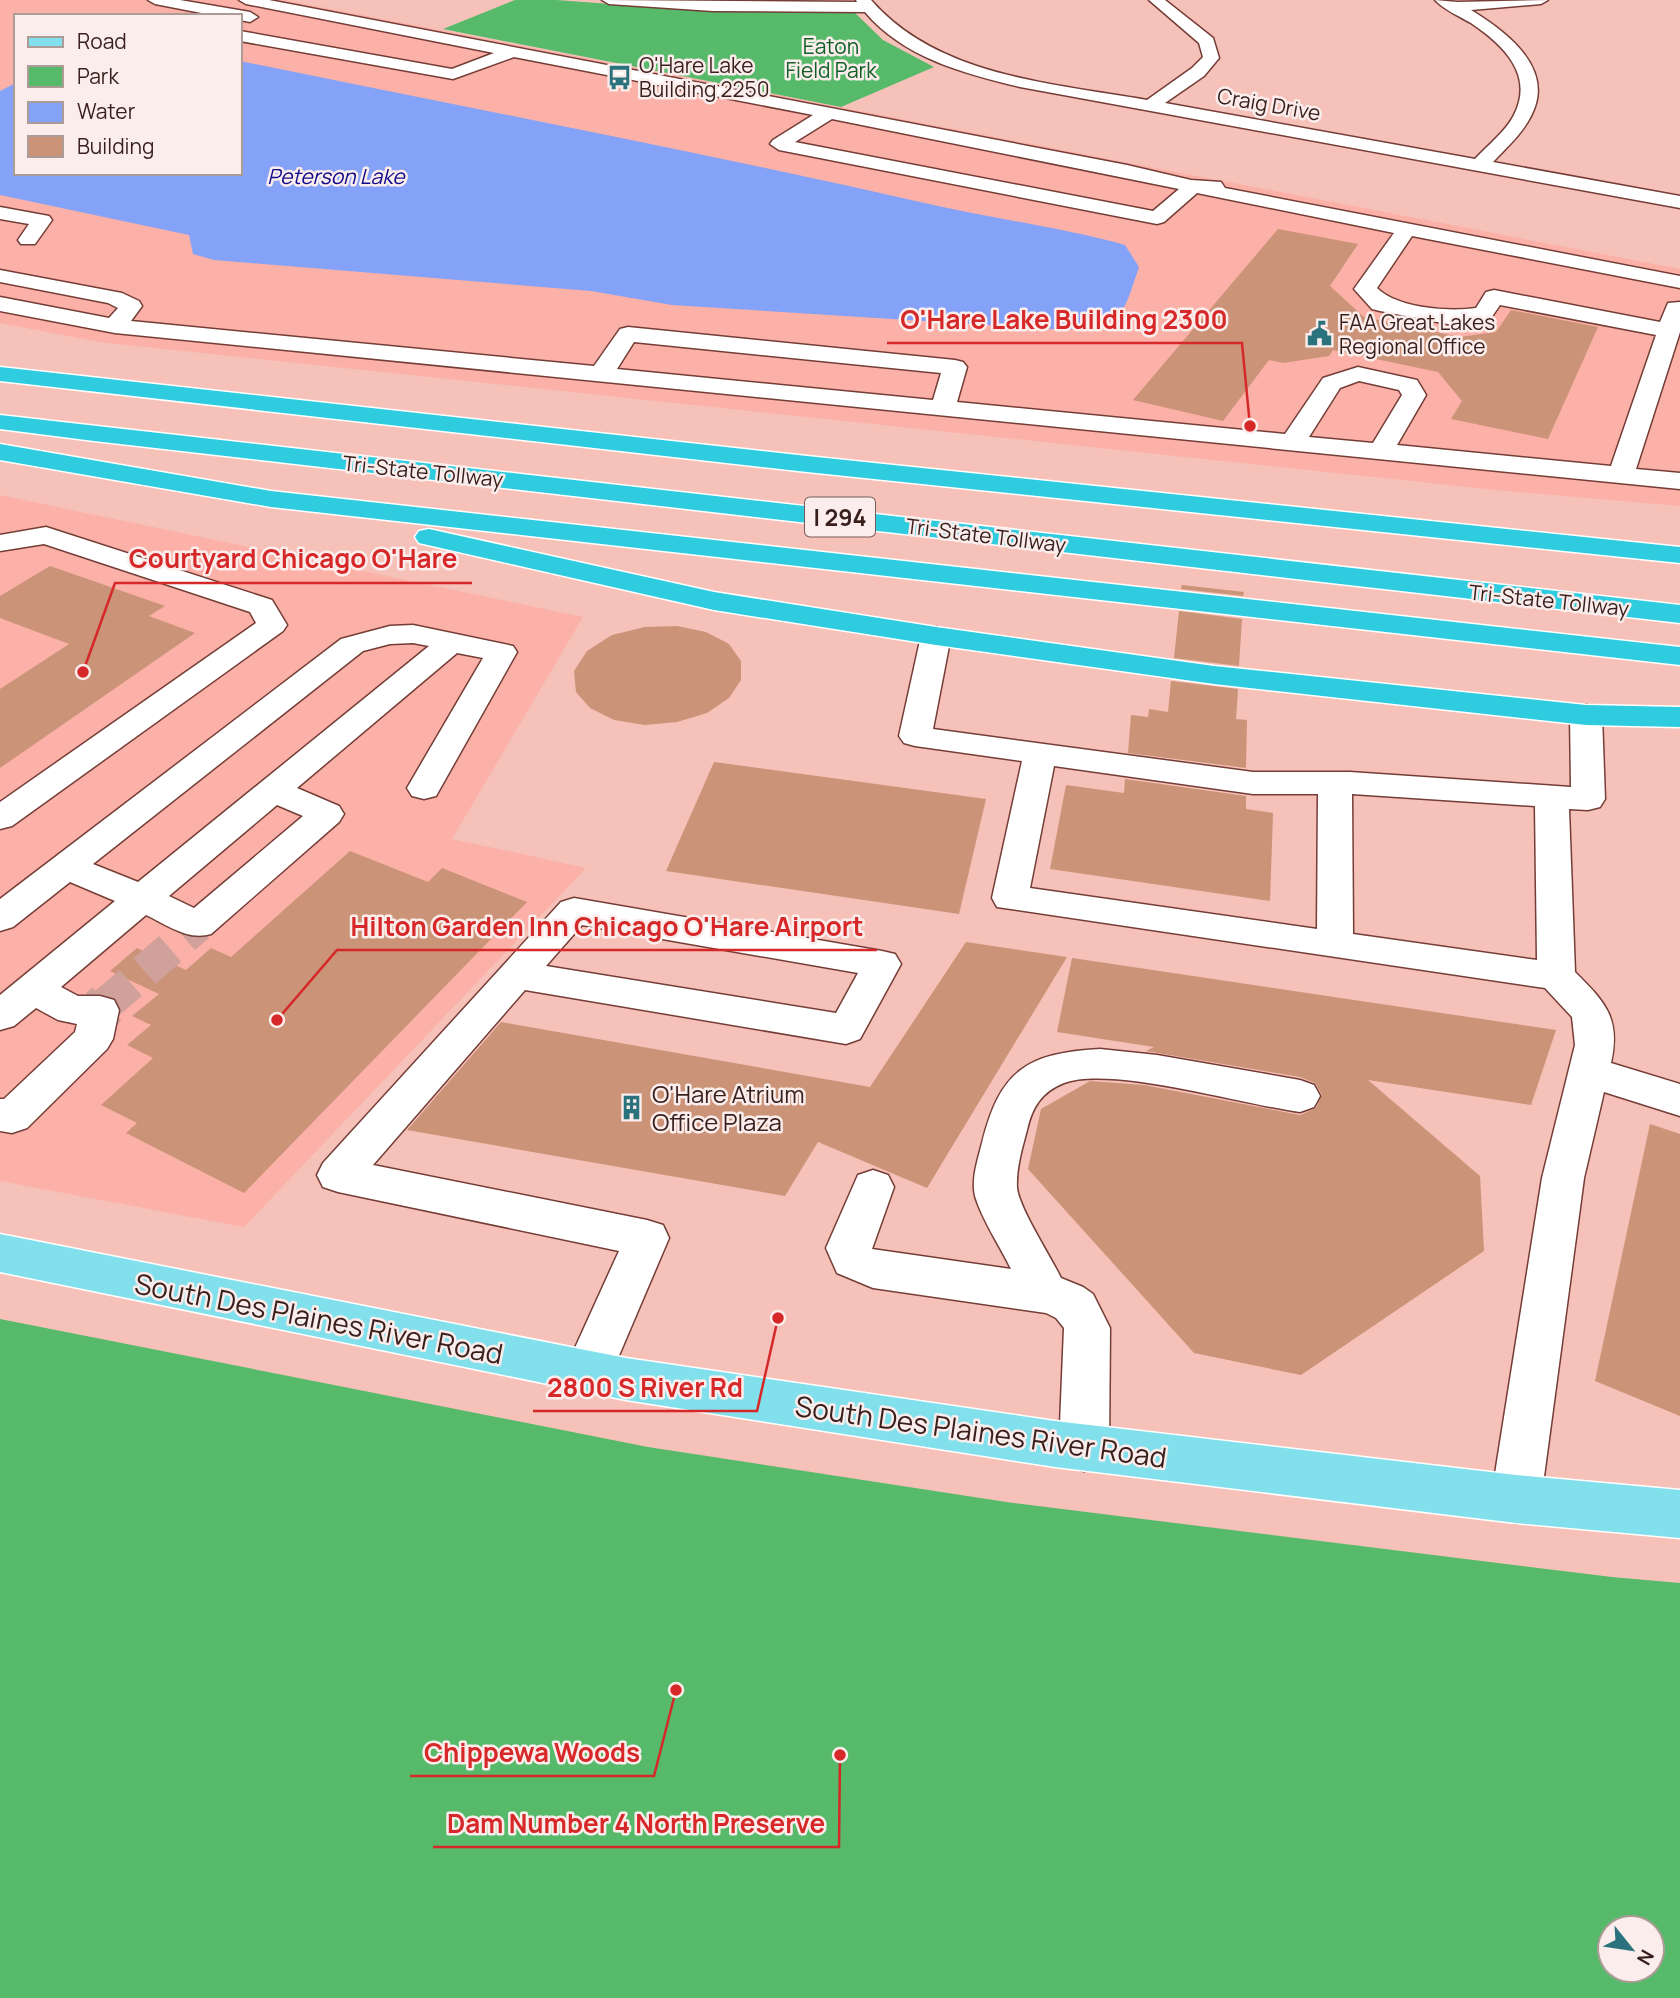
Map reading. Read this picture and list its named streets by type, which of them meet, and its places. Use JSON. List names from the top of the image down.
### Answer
{
  "streets": {
    "highway": ["Tri-State Tollway", "I 294"],
    "main road": ["South Des Plaines River Road"],
    "street": ["Craig Drive"]
  },
  "water": ["Peterson Lake"],
  "parks": ["Eaton Field Park"],
  "places": {
    "bus stop": ["O'Hare Lake Building 2250"],
    "public building": ["FAA Great Lakes Regional Office"],
    "other": [
      "O'Hare Lake Building 2300",
      "Courtyard Chicago O'Hare",
      "Hilton Garden Inn Chicago O'Hare Airport",
      "2800 S River Rd",
      "Chippewa Woods",
      "Dam Number 4 North Preserve"
    ],
    "building": ["O'Hare Atrium Office Plaza"]
  },
  "legend": [
    "Road",
    "Park",
    "Water",
    "Building"
  ],
  "north": "bottom right"
}
